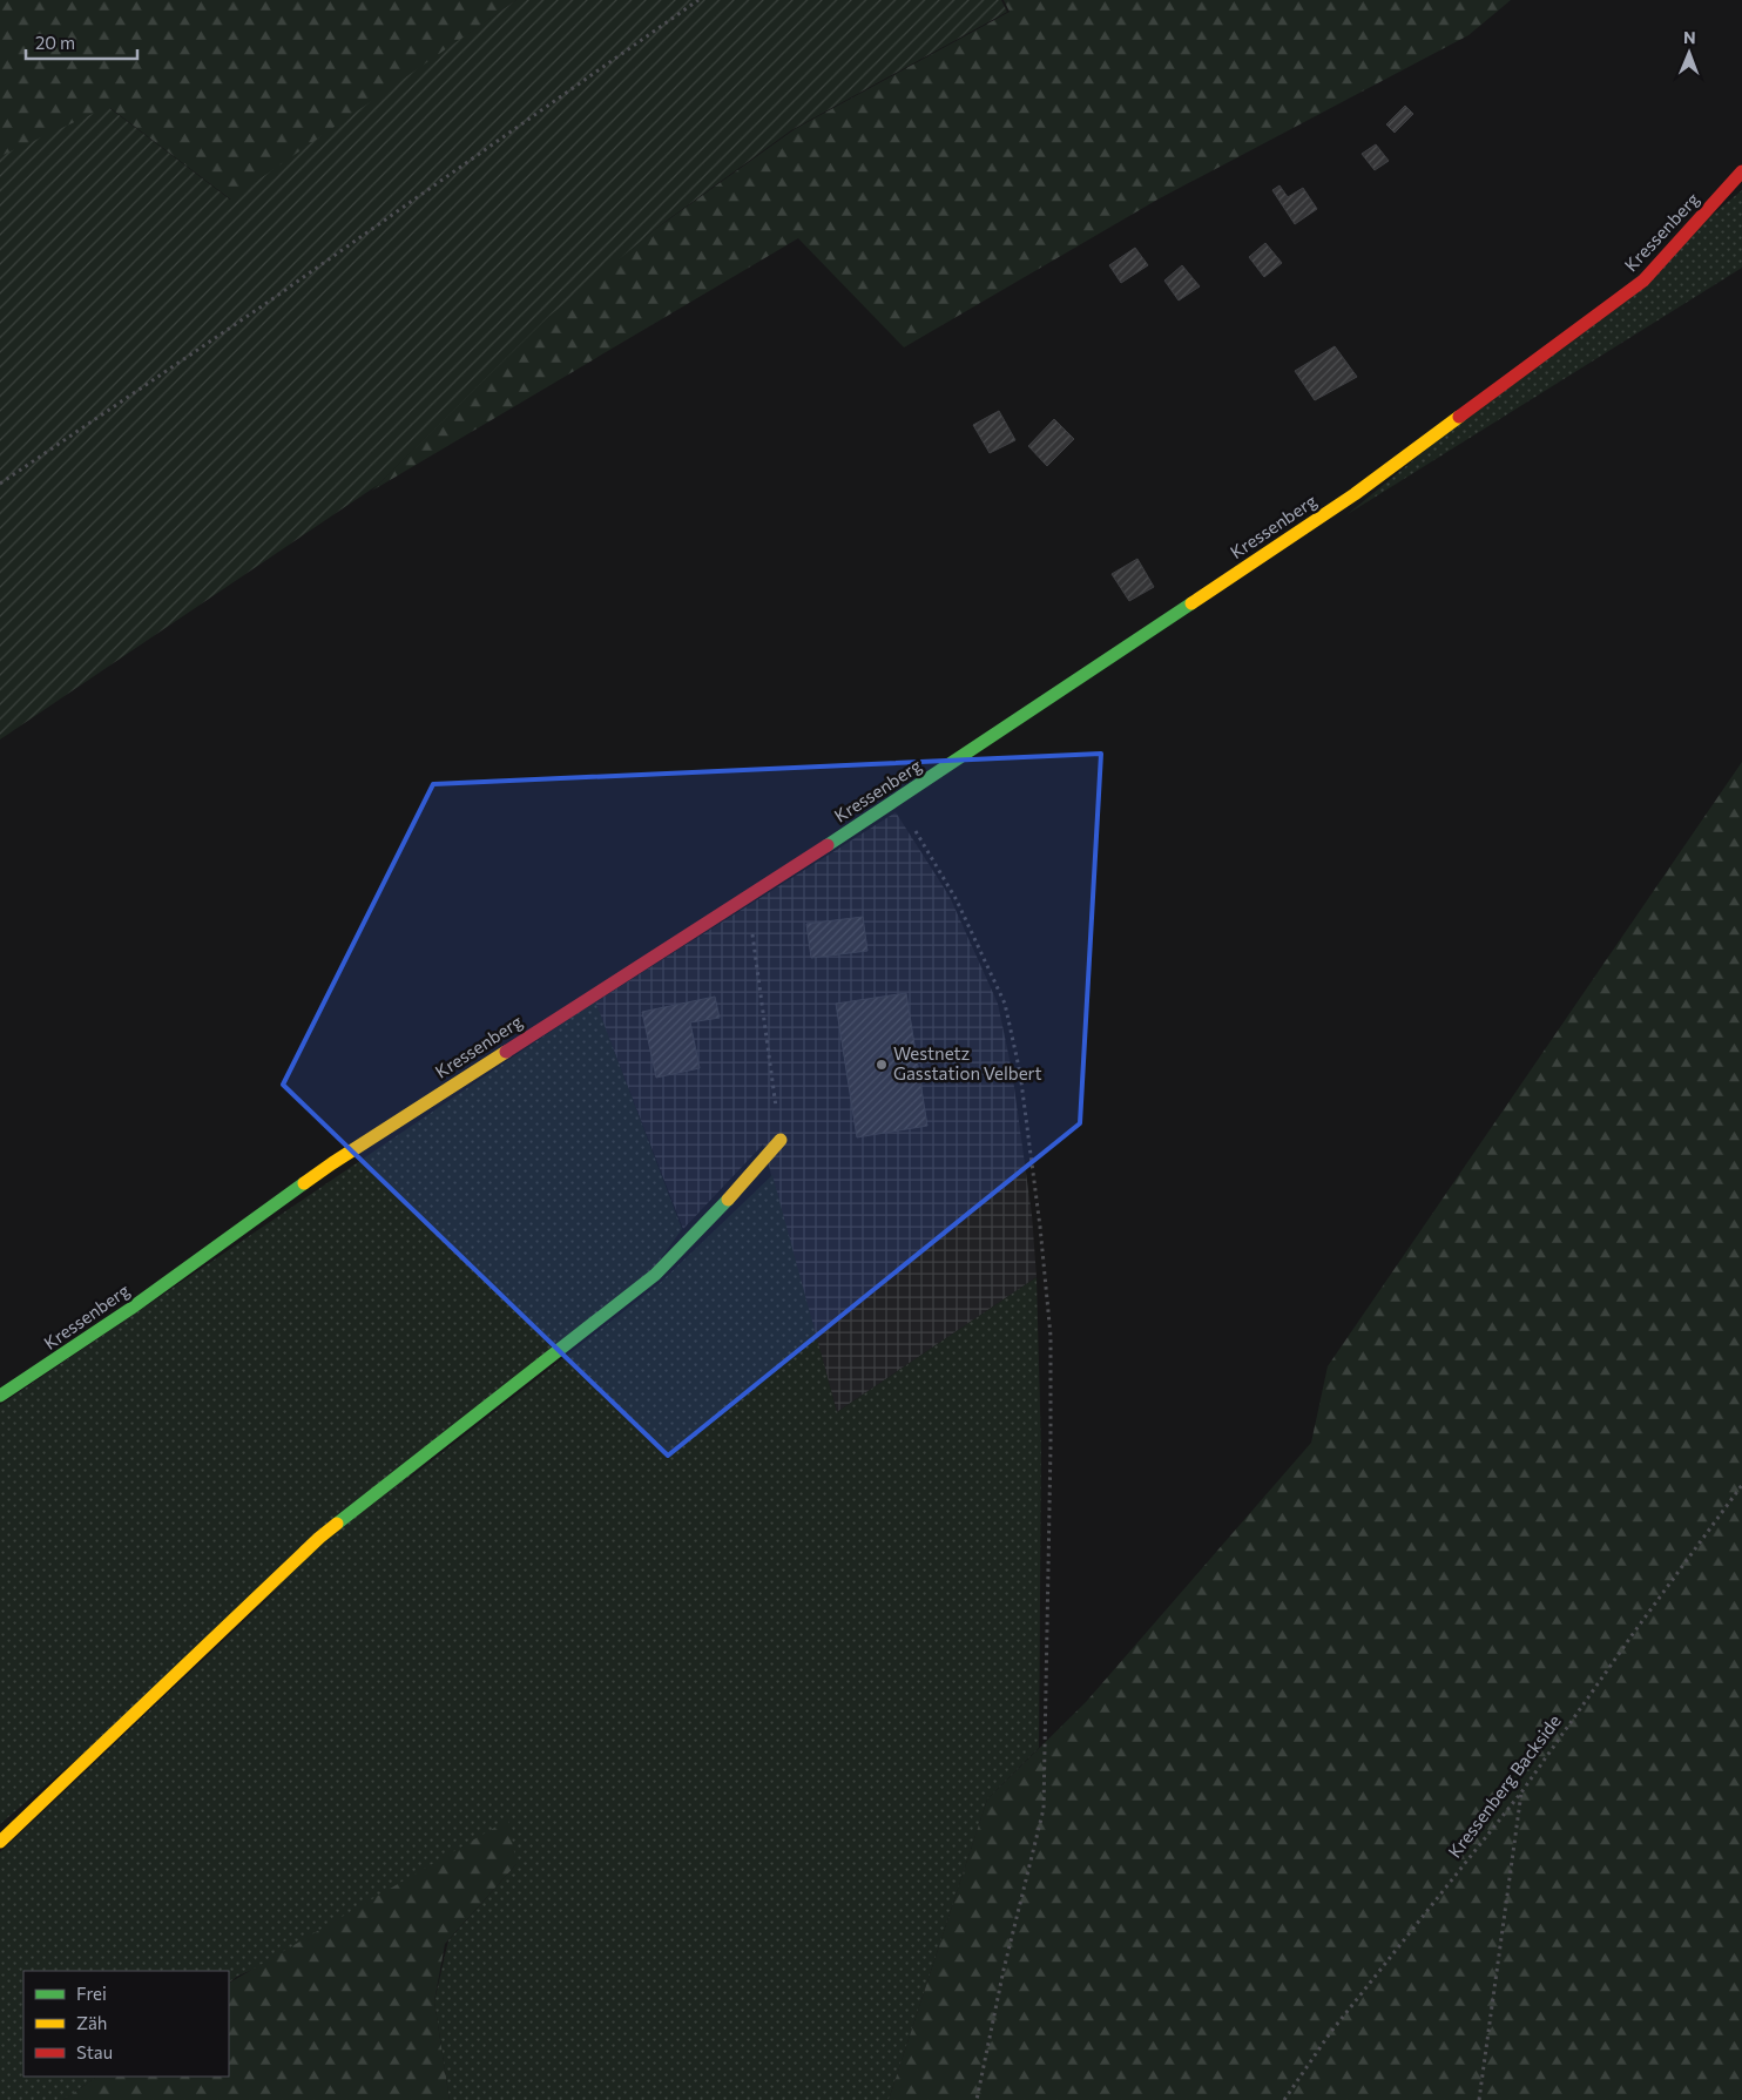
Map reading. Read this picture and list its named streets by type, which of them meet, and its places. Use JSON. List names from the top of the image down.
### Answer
{
  "streets": {
    "street": ["Kressenberg"],
    "path": ["Kressenberg Backside"]
  },
  "places": ["Westnetz Gasstation Velbert"],
  "legend": ["Frei", "Zäh", "Stau"],
  "scale_bar": "20 m",
  "north": "top"
}
